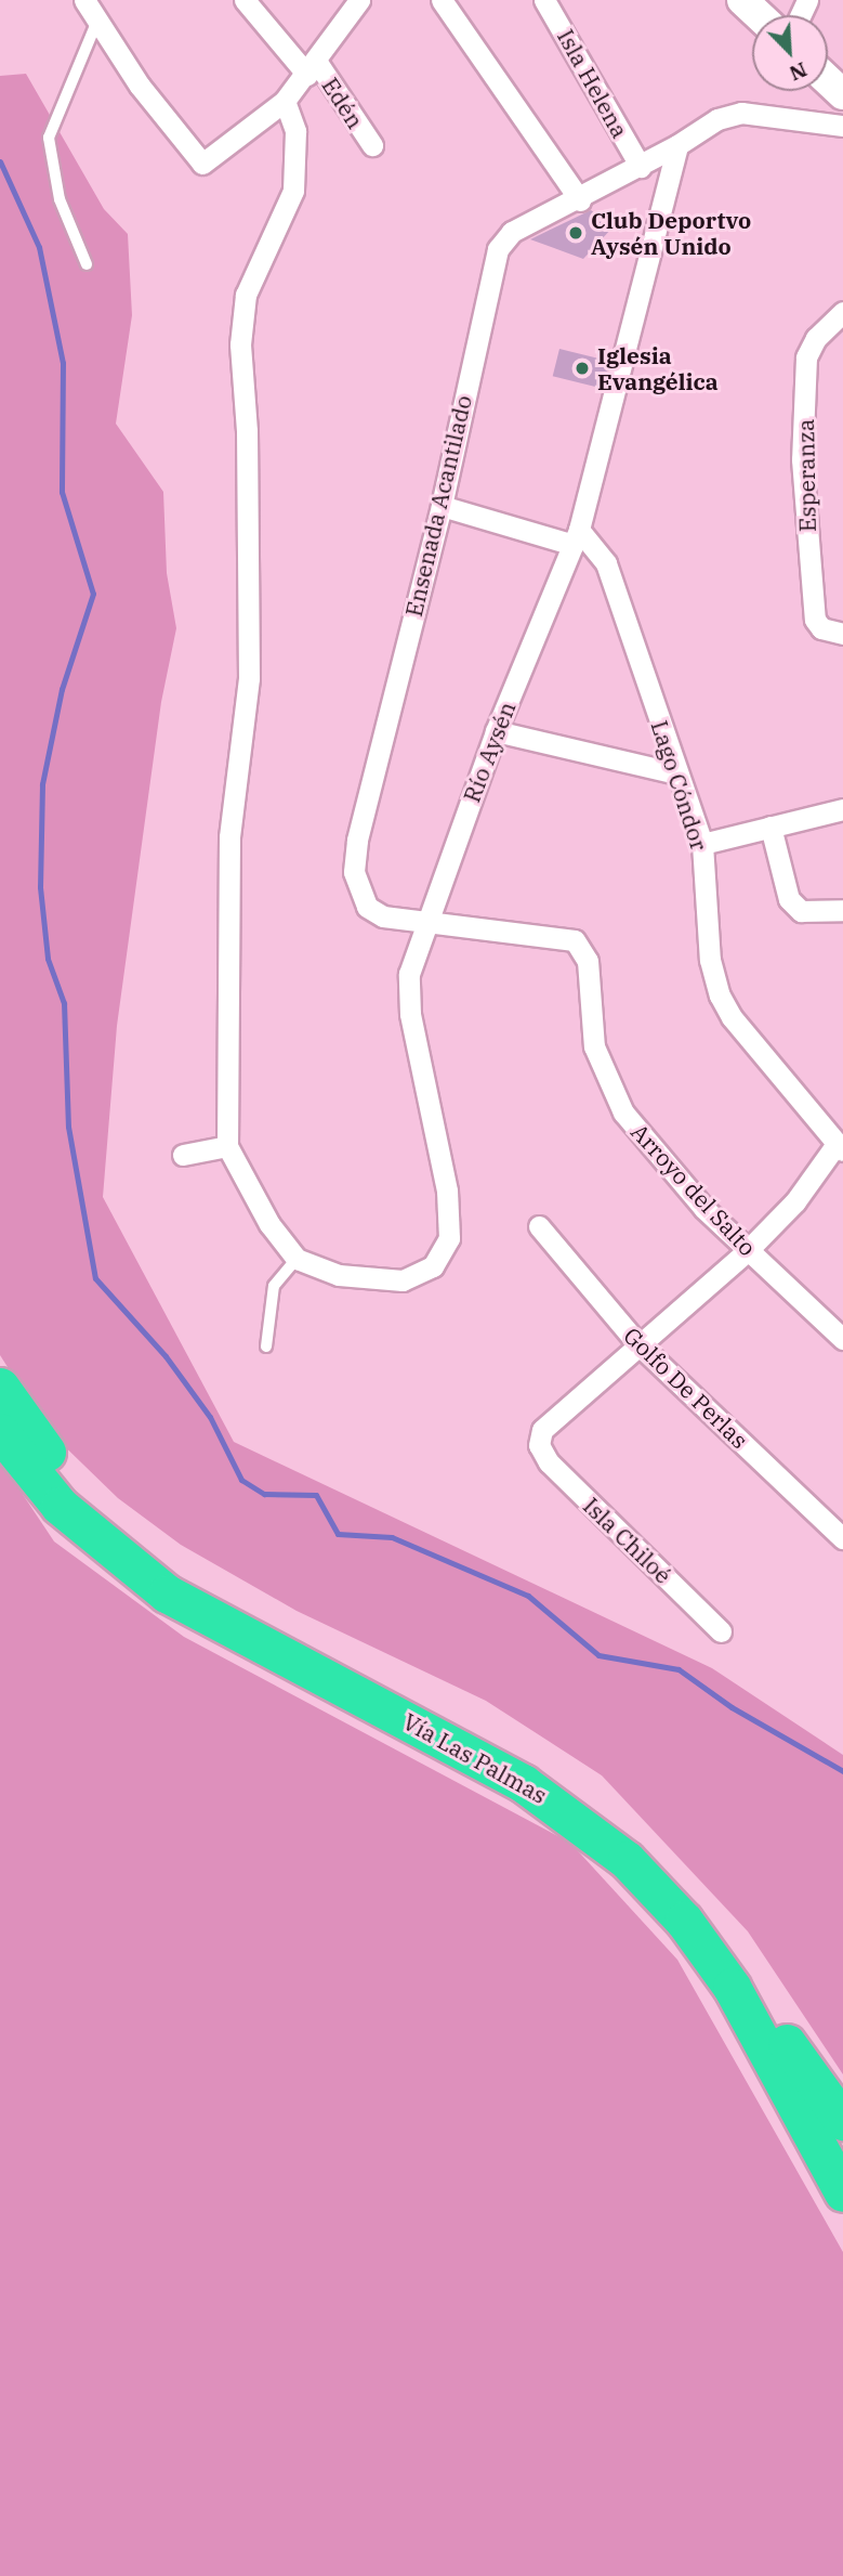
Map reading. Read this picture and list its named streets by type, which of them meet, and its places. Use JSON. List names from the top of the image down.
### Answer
{
  "streets": {
    "highway": ["Vía Las Palmas"],
    "street": [
      "Isla Helena",
      "Edén",
      "Esperanza",
      "Ensenada Acantilado",
      "Río Aysén",
      "Lago Cóndor",
      "Arroyo del Salto",
      "Golfo De Perlas",
      "Isla Chiloé"
    ]
  },
  "crossings": [
    ["Isla Helena", "Ensenada Acantilado"],
    ["Ensenada Acantilado", "Río Aysén"],
    ["Ensenada Acantilado", "Arroyo del Salto"],
    ["Río Aysén", "Lago Cóndor"],
    ["Río Aysén", "Arroyo del Salto"],
    ["Golfo De Perlas", "Isla Chiloé"]
  ],
  "places": ["Club Deportvo Aysén Unido", "Iglesia Evangélica"],
  "north": "bottom right"
}
